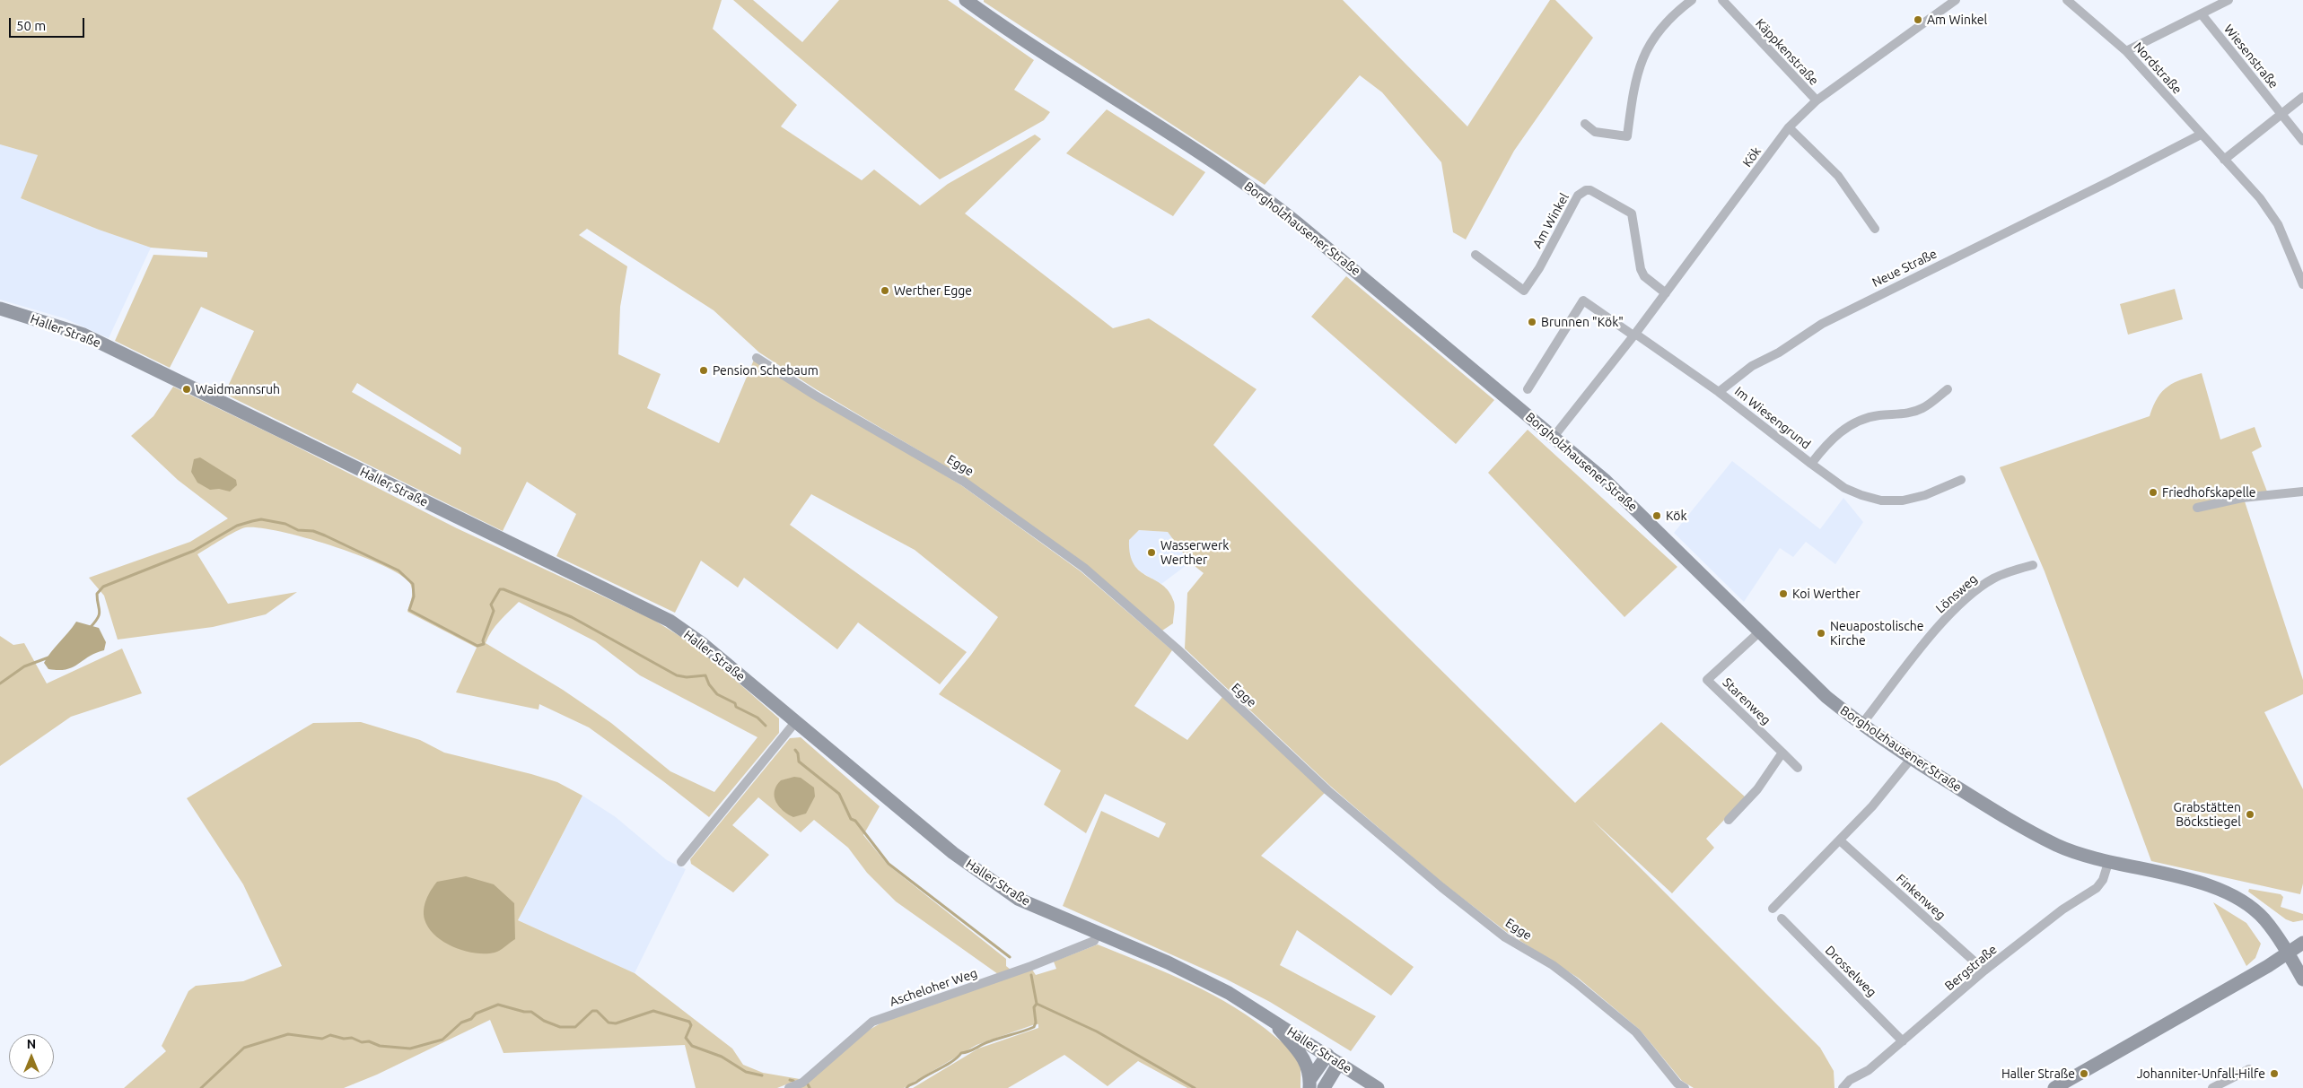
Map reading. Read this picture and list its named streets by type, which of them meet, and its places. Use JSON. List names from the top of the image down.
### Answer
{
  "streets": {
    "street": [
      "Käppkenstraße",
      "Wiesenstraße",
      "Nordstraße",
      "Kök",
      "Am Winkel",
      "Borgholzhausener Straße",
      "Neue Straße",
      "Haller Straße",
      "Im Wiesengrund",
      "Egge",
      "Lönsweg",
      "Starenweg",
      "Finkenweg",
      "Bergstraße",
      "Drosselweg",
      "Ascheloher Weg"
    ]
  },
  "crossings": [
    ["Käppkenstraße", "Kök"],
    ["Nordstraße", "Neue Straße"],
    ["Kök", "Am Winkel"],
    ["Kök", "Borgholzhausener Straße"],
    ["Borgholzhausener Straße", "Lönsweg"],
    ["Borgholzhausener Straße", "Starenweg"],
    ["Borgholzhausener Straße", "Bergstraße"],
    ["Neue Straße", "Im Wiesengrund"],
    ["Haller Straße", "Ascheloher Weg"],
    ["Finkenweg", "Bergstraße"],
    ["Bergstraße", "Drosselweg"]
  ],
  "places": [
    "Am Winkel",
    "Werther Egge",
    "Brunnen \"Kök\"",
    "Pension Schebaum",
    "Waidmannsruh",
    "Friedhofskapelle",
    "Kök",
    "Wasserwerk Werther",
    "Koi Werther",
    "Neuapostolische Kirche",
    "Grabstätten Böckstiegel",
    "Haller Straße",
    "Johanniter-Unfall-Hilfe"
  ],
  "scale_bar": "50 m",
  "north": "top"
}
